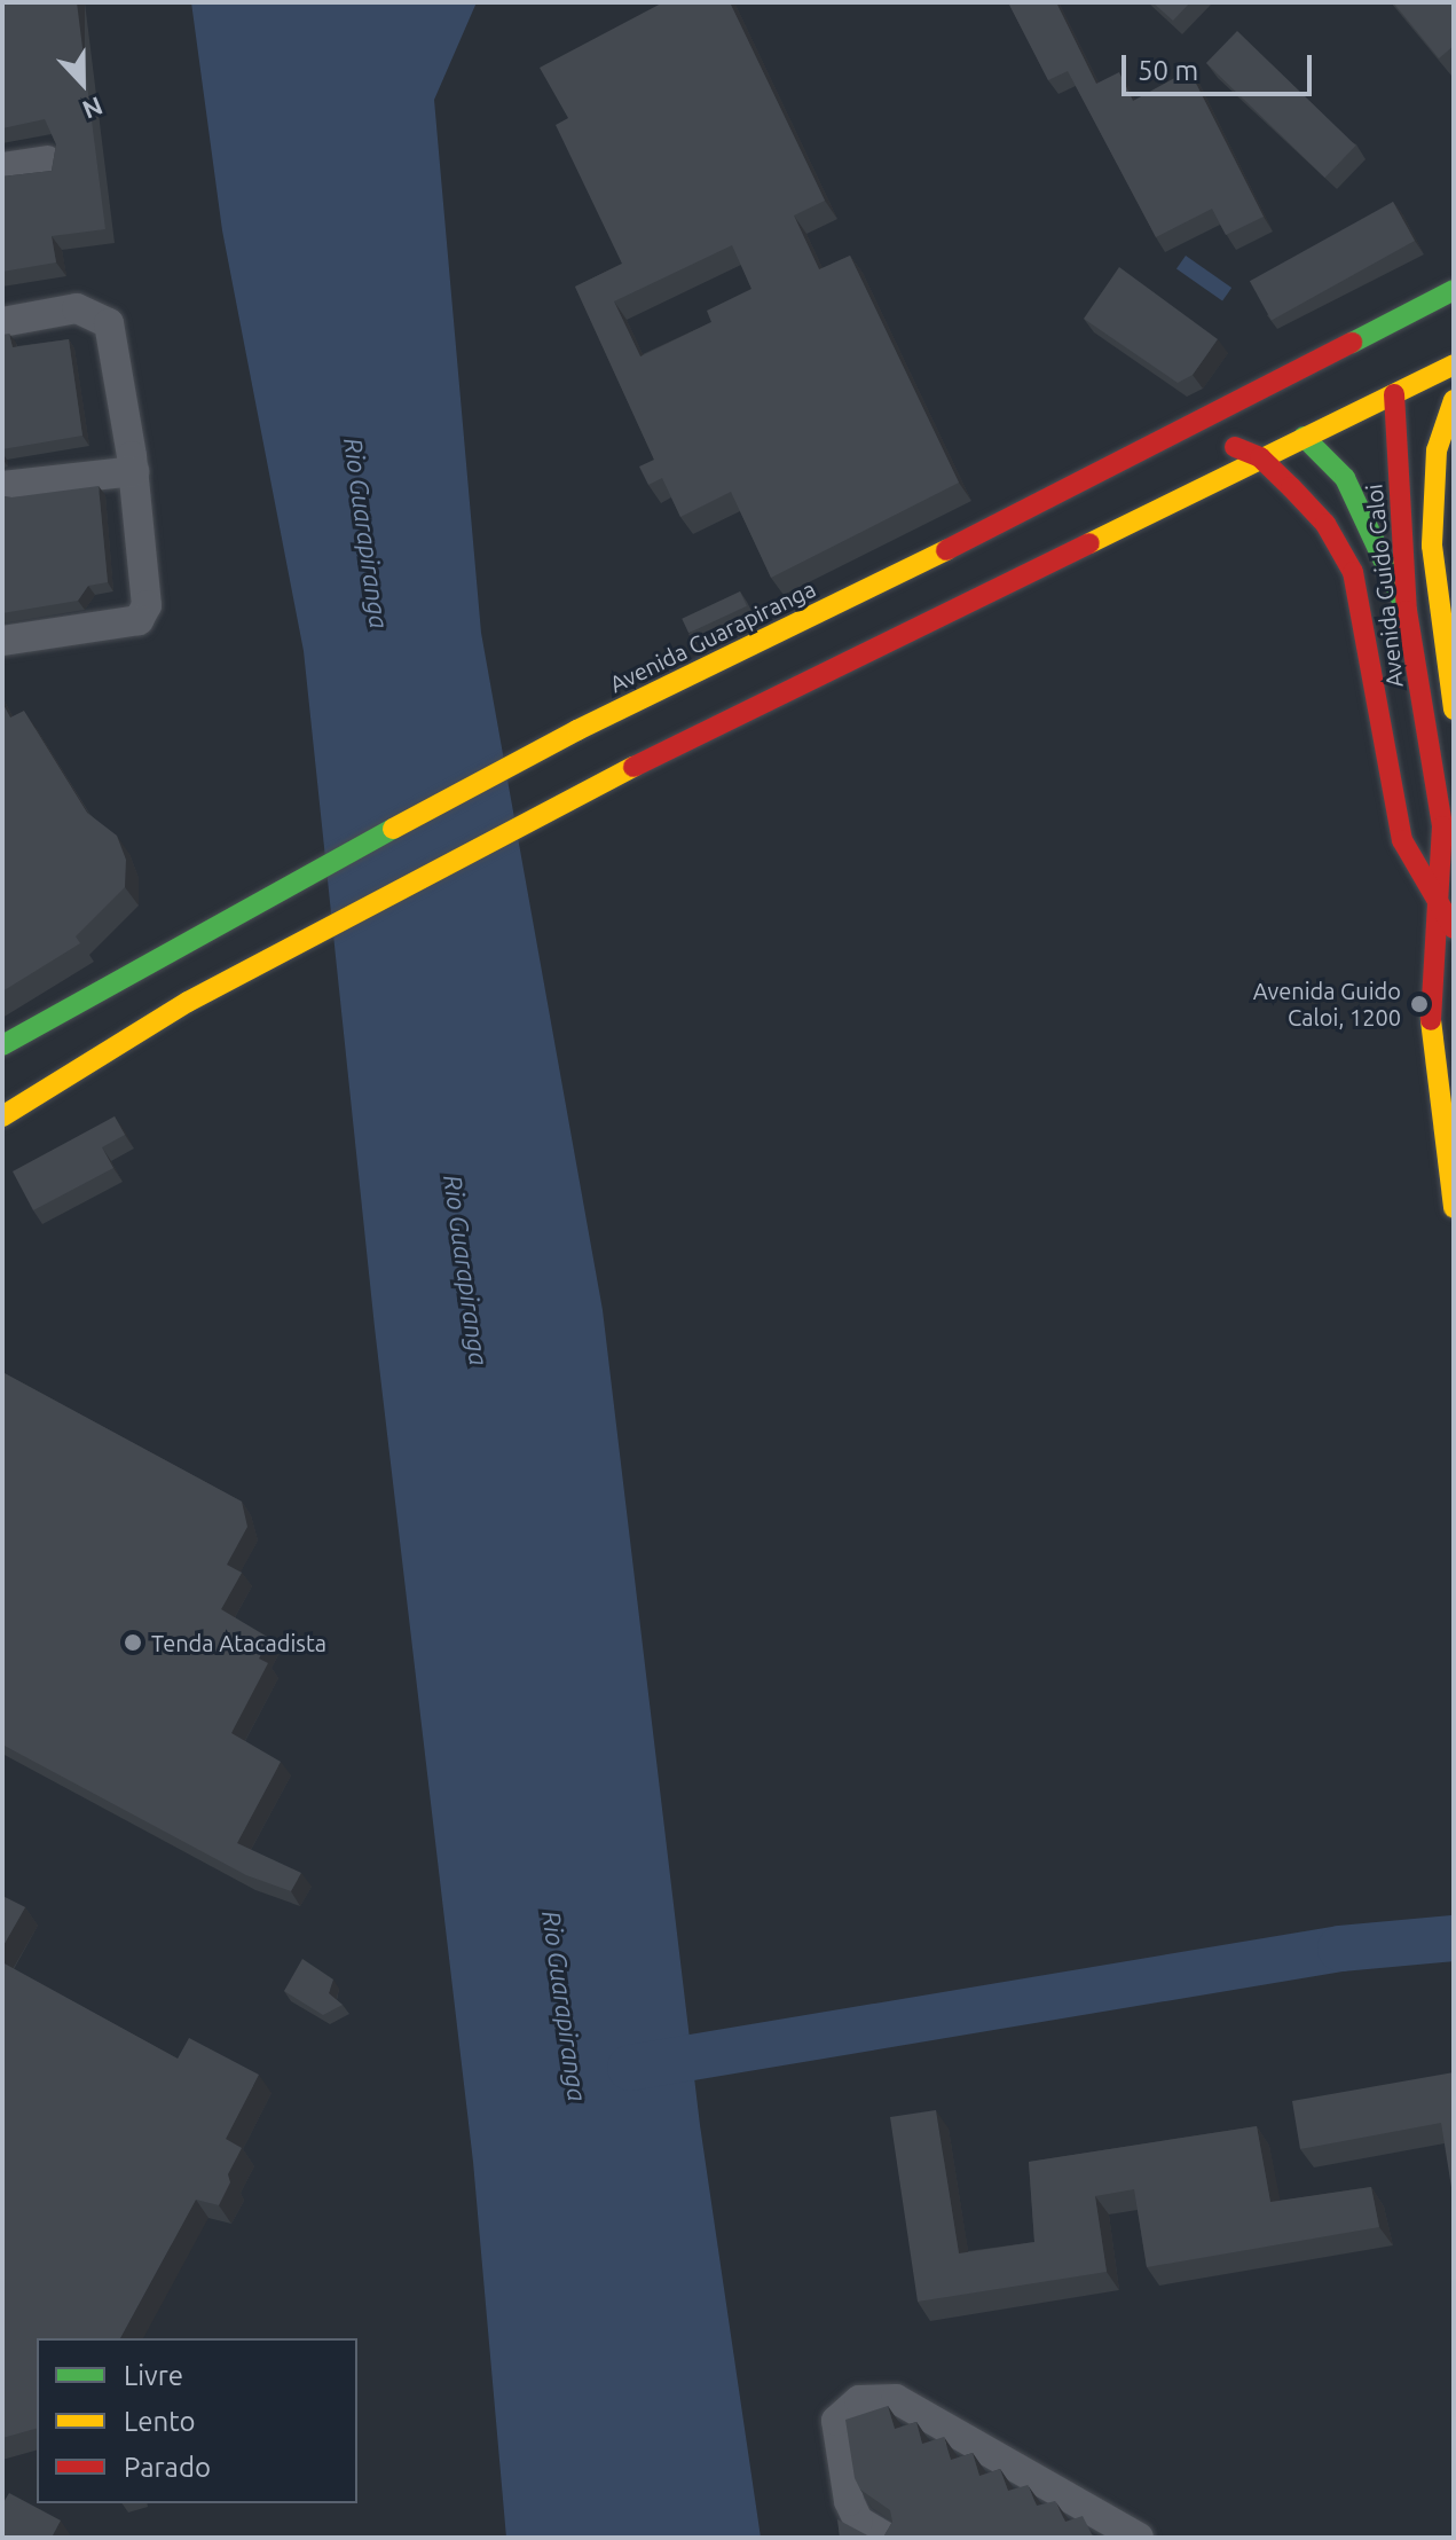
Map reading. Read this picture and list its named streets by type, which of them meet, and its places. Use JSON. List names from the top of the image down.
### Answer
{
  "streets": {
    "main road": ["Avenida Guido Caloi", "Avenida Guarapiranga"]
  },
  "water": ["Rio Guarapiranga"],
  "places": ["Avenida Guido Caloi, 1200", "Tenda Atacadista"],
  "legend": ["Livre", "Lento", "Parado"],
  "scale_bar": "50 m",
  "north": "bottom"
}
